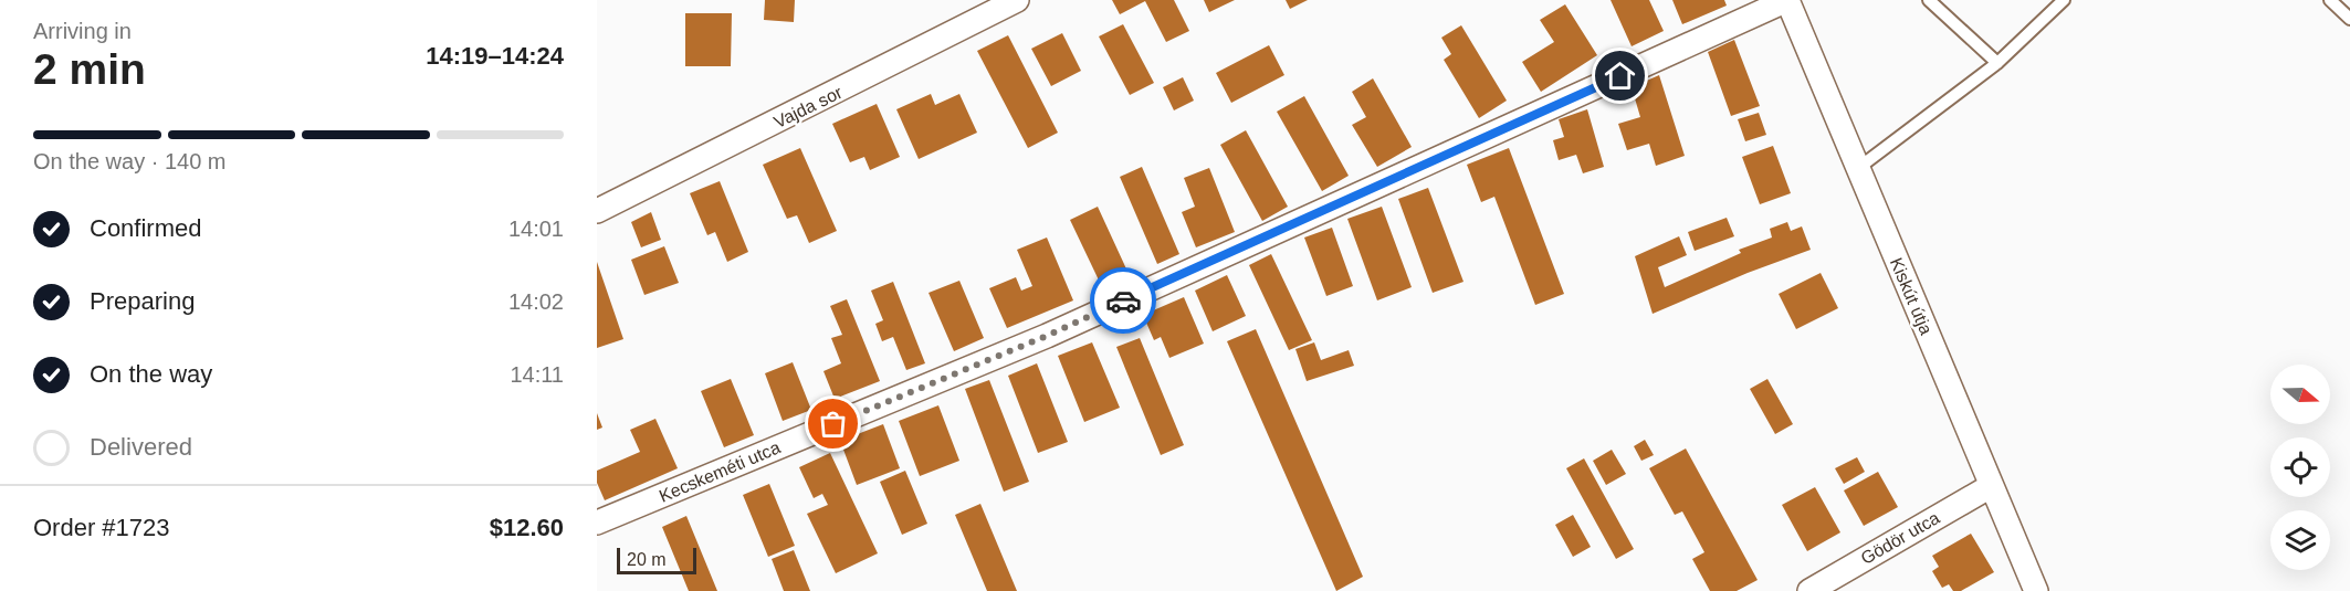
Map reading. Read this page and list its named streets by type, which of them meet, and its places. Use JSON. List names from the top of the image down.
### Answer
{
  "streets": {
    "street": [
      "Vajda sor",
      "Kiskút útja",
      "Kecskeméti utca",
      "Gödör utca"
    ]
  },
  "crossings": [
    ["Kiskút útja", "Kecskeméti utca"],
    ["Kiskút útja", "Gödör utca"]
  ],
  "scale_bar": "20 m",
  "north": "right",
  "page": {
    "heading": ["2 min", "Arriving in", "14:19–14:24"],
    "panel": ["Order #1723", "$12.60"],
    "bar": "On the way · 140 m",
    "list": [
      ["Confirmed", "14:01"],
      ["Preparing", "14:02"],
      ["On the way", "14:11"],
      "Delivered"
    ],
    "scale": "20 m"
  }
}
